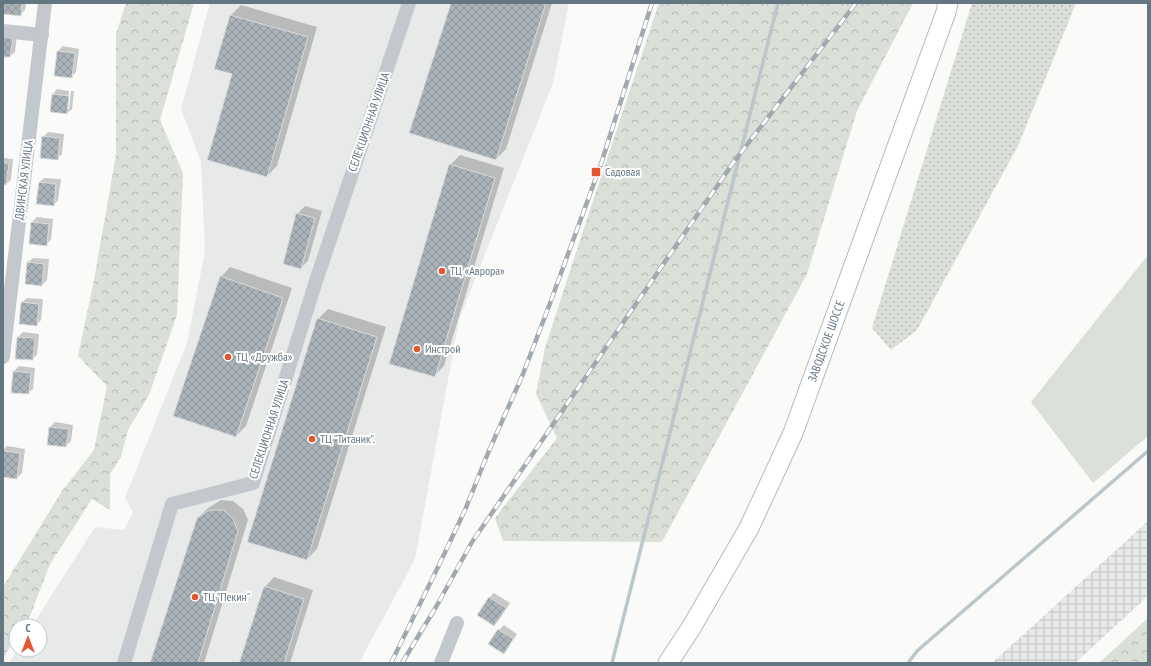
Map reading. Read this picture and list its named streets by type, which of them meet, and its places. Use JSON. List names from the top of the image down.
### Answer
{
  "streets": {
    "main road": ["ЗАВОДСКОЕ ШОССЕ"],
    "street": ["СЕЛЕКЦИОННАЯ УЛИЦА", "ДВИНСКАЯ УЛИЦА"]
  },
  "places": {
    "transit": ["Садовая"],
    "other": [
      "ТЦ «Аврора»",
      "Инстрой",
      "ТЦ «Дружба»",
      "ТЦ \"Титаник\".",
      "ТЦ \"Пекин\""
    ]
  },
  "north": "top"
}
